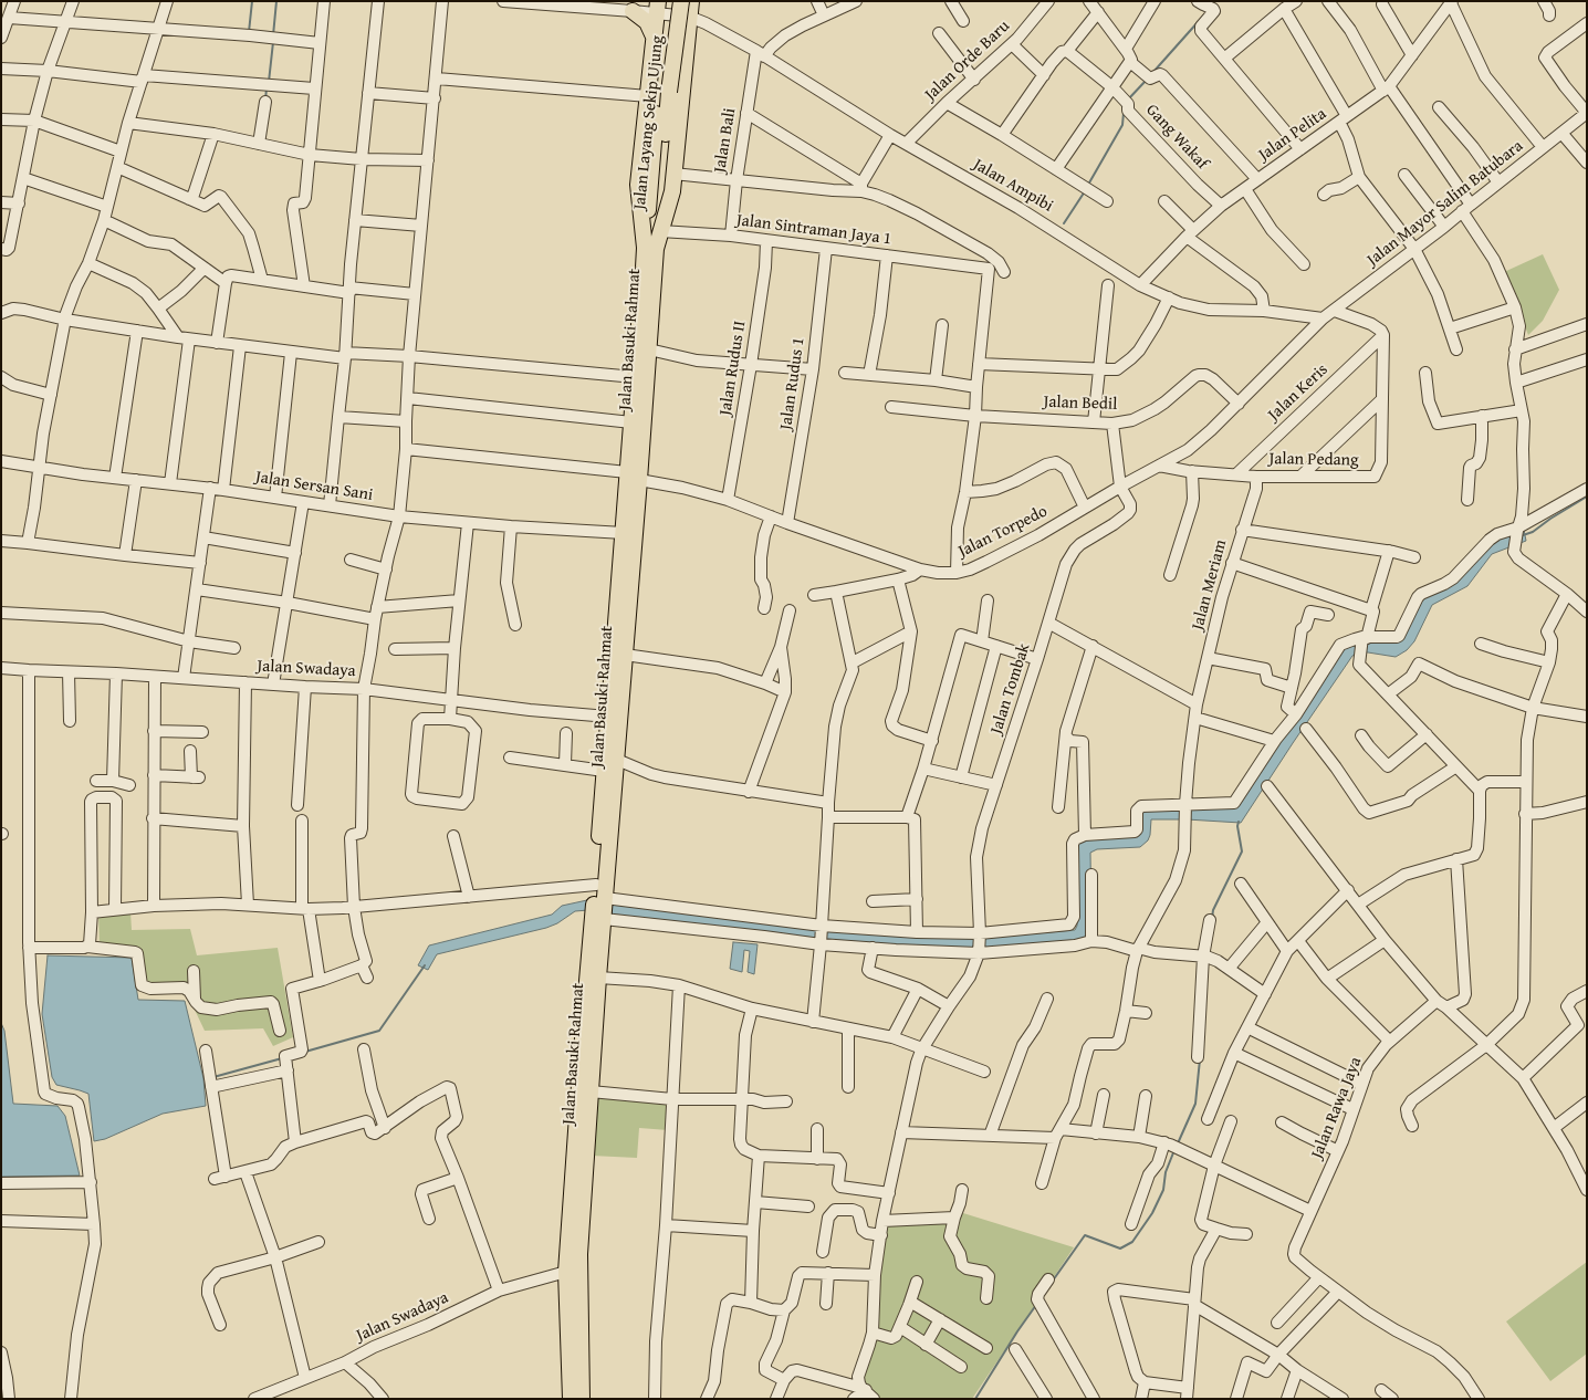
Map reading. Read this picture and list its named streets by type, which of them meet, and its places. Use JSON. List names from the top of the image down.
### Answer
{
  "streets": {
    "highway": ["Jalan Layang Sekip Ujung", "Jalan Basuki Rahmat"],
    "street": [
      "Jalan Orde Baru",
      "Jalan Pelita",
      "Gang Wakaf",
      "Jalan Bali",
      "Jalan Ampibi",
      "Jalan Mayor Salim Batubara",
      "Jalan Sintraman Jaya 1",
      "Jalan Rudus II",
      "Jalan Rudus 1",
      "Jalan Keris",
      "Jalan Bedil",
      "Jalan Pedang",
      "Jalan Sersan Sani",
      "Jalan Torpedo",
      "Jalan Meriam",
      "Jalan Swadaya",
      "Jalan Tombak",
      "Jalan Rawa Jaya"
    ]
  },
  "crossings": [
    ["Jalan Orde Baru", "Jalan Ampibi"],
    ["Jalan Layang Sekip Ujung", "Jalan Basuki Rahmat"],
    ["Jalan Pelita", "Gang Wakaf"],
    ["Jalan Pelita", "Jalan Ampibi"],
    ["Jalan Bali", "Jalan Ampibi"],
    ["Jalan Bali", "Jalan Sintraman Jaya 1"],
    ["Jalan Ampibi", "Jalan Mayor Salim Batubara"],
    ["Jalan Ampibi", "Jalan Basuki Rahmat"],
    ["Jalan Ampibi", "Jalan Torpedo"],
    ["Jalan Mayor Salim Batubara", "Jalan Torpedo"],
    ["Jalan Sintraman Jaya 1", "Jalan Basuki Rahmat"],
    ["Jalan Sintraman Jaya 1", "Jalan Rudus II"],
    ["Jalan Sintraman Jaya 1", "Jalan Rudus 1"],
    ["Jalan Basuki Rahmat", "Jalan Sersan Sani"],
    ["Jalan Basuki Rahmat", "Jalan Torpedo"],
    ["Jalan Basuki Rahmat", "Jalan Swadaya"],
    ["Jalan Rudus II", "Jalan Torpedo"],
    ["Jalan Rudus 1", "Jalan Torpedo"],
    ["Jalan Keris", "Jalan Pedang"],
    ["Jalan Bedil", "Jalan Torpedo"],
    ["Jalan Bedil", "Jalan Tombak"],
    ["Jalan Pedang", "Jalan Torpedo"],
    ["Jalan Pedang", "Jalan Meriam"],
    ["Jalan Torpedo", "Jalan Tombak"]
  ]
}
